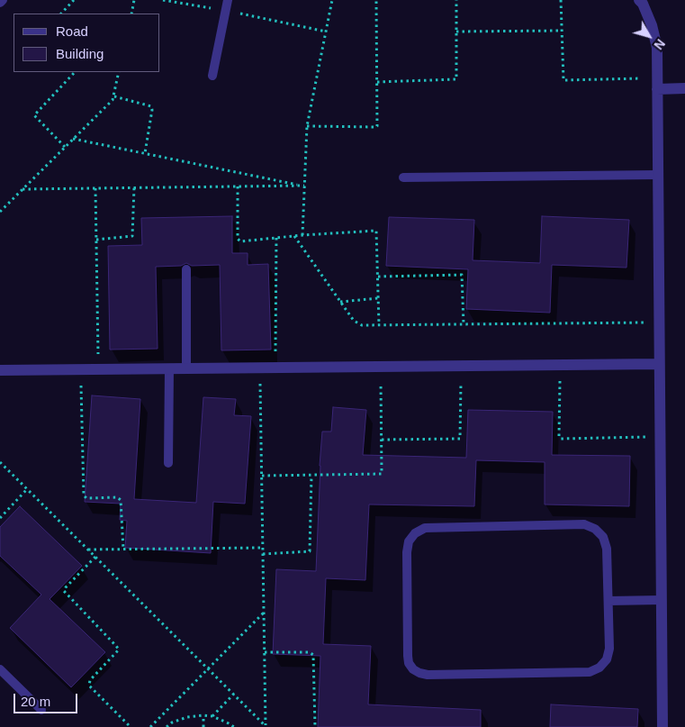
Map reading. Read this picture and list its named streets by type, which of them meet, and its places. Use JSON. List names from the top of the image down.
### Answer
{
  "legend": ["Road", "Building"],
  "scale_bar": "20 m",
  "north": "bottom right"
}
